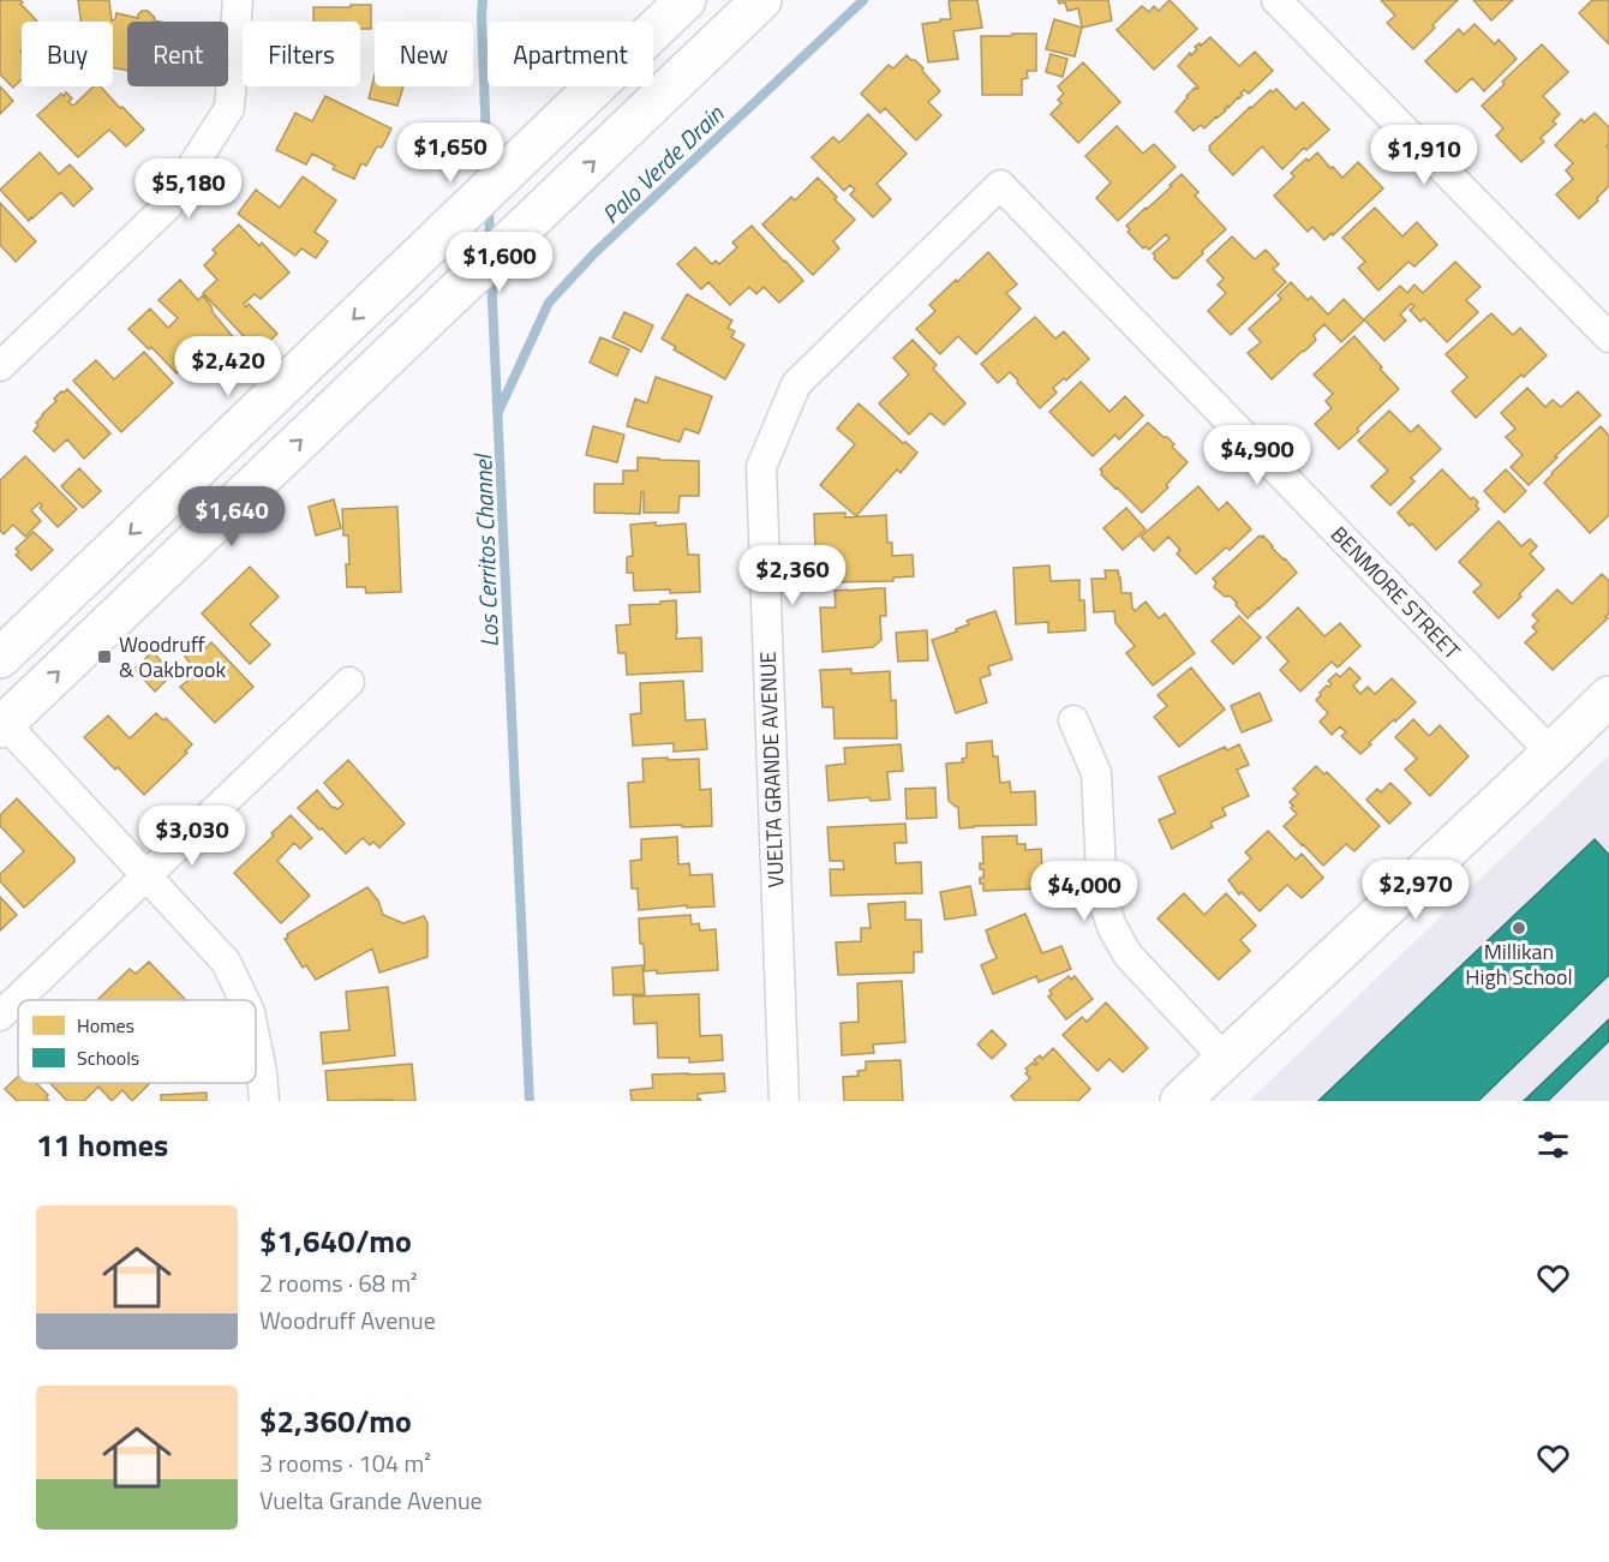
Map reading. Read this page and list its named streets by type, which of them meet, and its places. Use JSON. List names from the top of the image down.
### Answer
{
  "streets": {
    "street": ["BENMORE STREET", "VUELTA GRANDE AVENUE"]
  },
  "crossings": [
    ["BENMORE STREET", "VUELTA GRANDE AVENUE"]
  ],
  "water": ["Palo Verde Drain", "Los Cerritos Channel"],
  "places": {
    "transit": ["Woodruff & Oakbrook"],
    "other": ["Millikan High School"]
  },
  "legend": ["Homes", "Schools"],
  "page": {
    "chip": [
      "Buy",
      "Rent",
      "Filters",
      "New",
      "Apartment"
    ],
    "price": [
      "$1,650",
      "$1,910",
      "$5,180",
      "$1,600",
      "$2,420",
      "$4,900",
      "$1,640",
      "$2,360",
      "$3,030",
      "$2,970",
      "$4,000"
    ],
    "heading": "11 homes",
    "list": [
      {
        "name": "$1,640/mo",
        "note": "2 rooms · 68 m² · Woodruff Avenue"
      },
      {
        "name": "$2,360/mo",
        "note": "3 rooms · 104 m² · Vuelta Grande Avenue"
      }
    ]
  }
}
